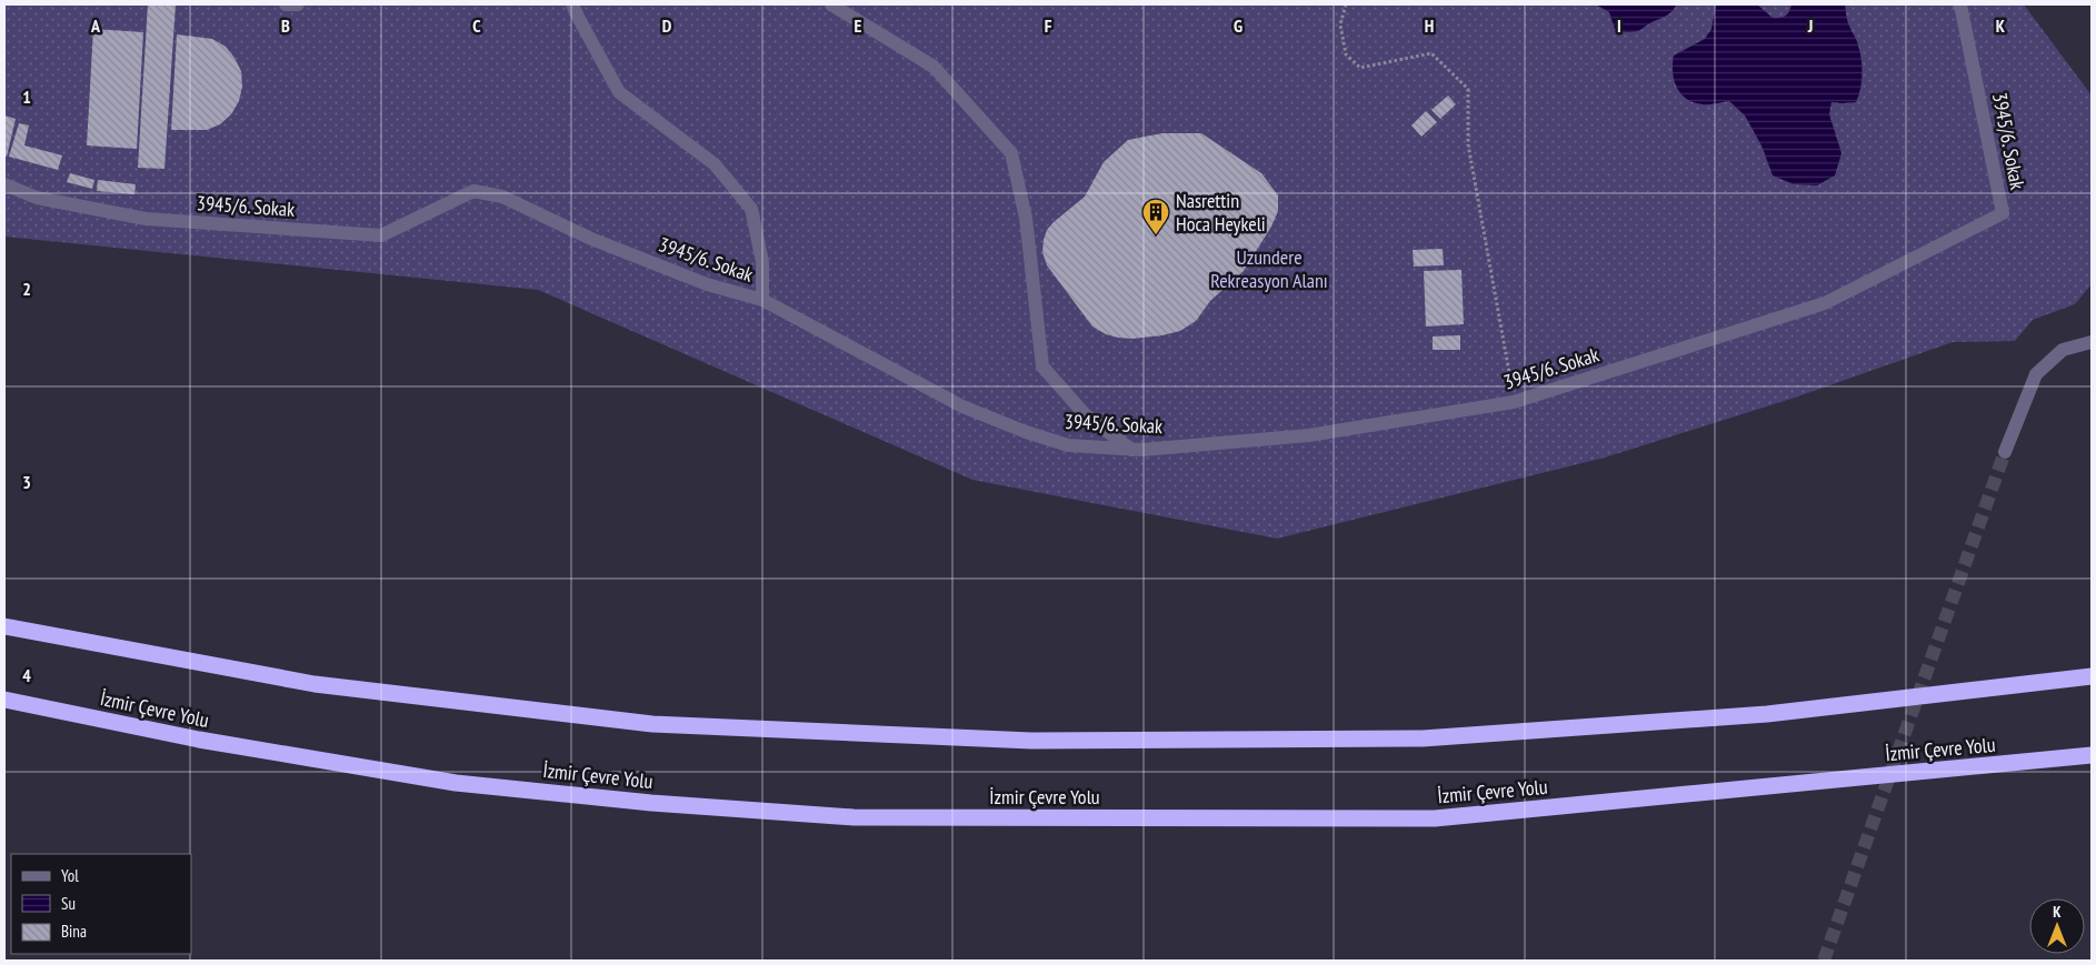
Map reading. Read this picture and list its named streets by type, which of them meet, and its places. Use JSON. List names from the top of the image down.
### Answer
{
  "streets": {
    "highway": ["İzmir Çevre Yolu"],
    "street": ["3945/6. Sokak"]
  },
  "parks": ["Uzundere Rekreasyon Alanı"],
  "places": {
    "building": ["Nasrettin Hoca Heykeli"]
  },
  "legend": ["Yol", "Su", "Bina"],
  "north": "top",
  "grid": {
    "columns": [
      "A",
      "B",
      "C",
      "D",
      "E",
      "F",
      "G",
      "H",
      "I",
      "J",
      "K"
    ],
    "rows": [
      "1",
      "2",
      "3",
      "4"
    ]
  }
}
